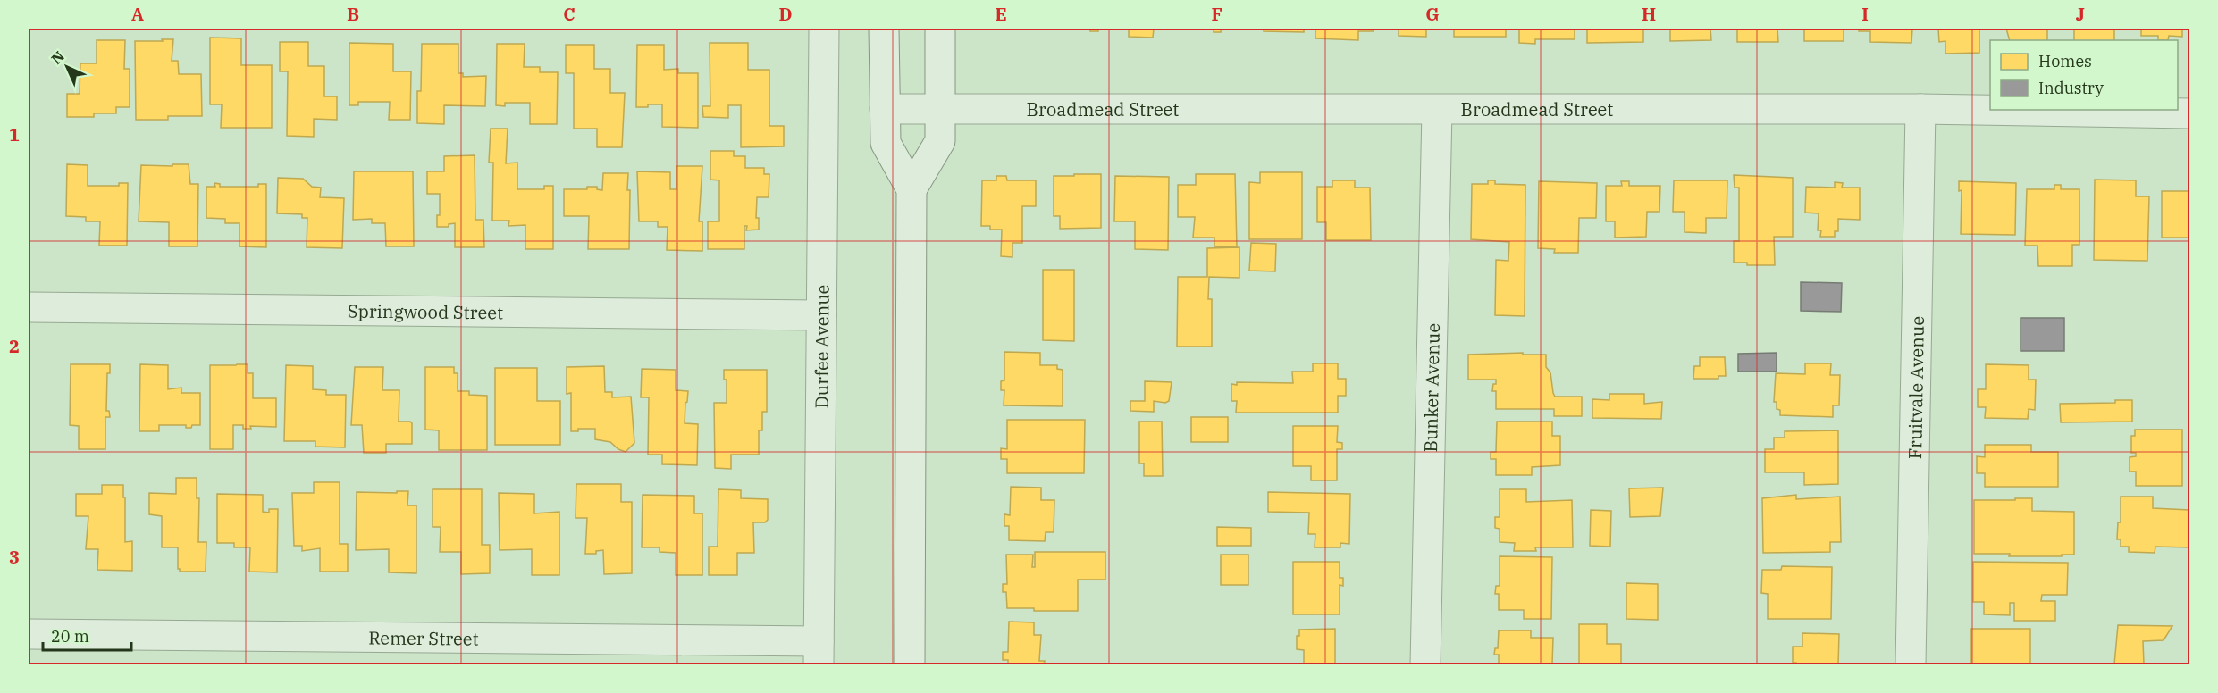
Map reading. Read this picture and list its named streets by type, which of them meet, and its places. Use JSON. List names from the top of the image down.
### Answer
{
  "streets": {
    "street": [
      "Broadmead Street",
      "Springwood Street",
      "Durfee Avenue",
      "Fruitvale Avenue",
      "Bunker Avenue",
      "Remer Street"
    ]
  },
  "crossings": [
    ["Broadmead Street", "Fruitvale Avenue"],
    ["Broadmead Street", "Bunker Avenue"],
    ["Springwood Street", "Durfee Avenue"],
    ["Durfee Avenue", "Remer Street"]
  ],
  "legend": ["Homes", "Industry"],
  "scale_bar": "20 m",
  "north": "top left",
  "grid": {
    "columns": [
      "A",
      "B",
      "C",
      "D",
      "E",
      "F",
      "G",
      "H",
      "I",
      "J"
    ],
    "rows": ["1", "2", "3"]
  }
}
